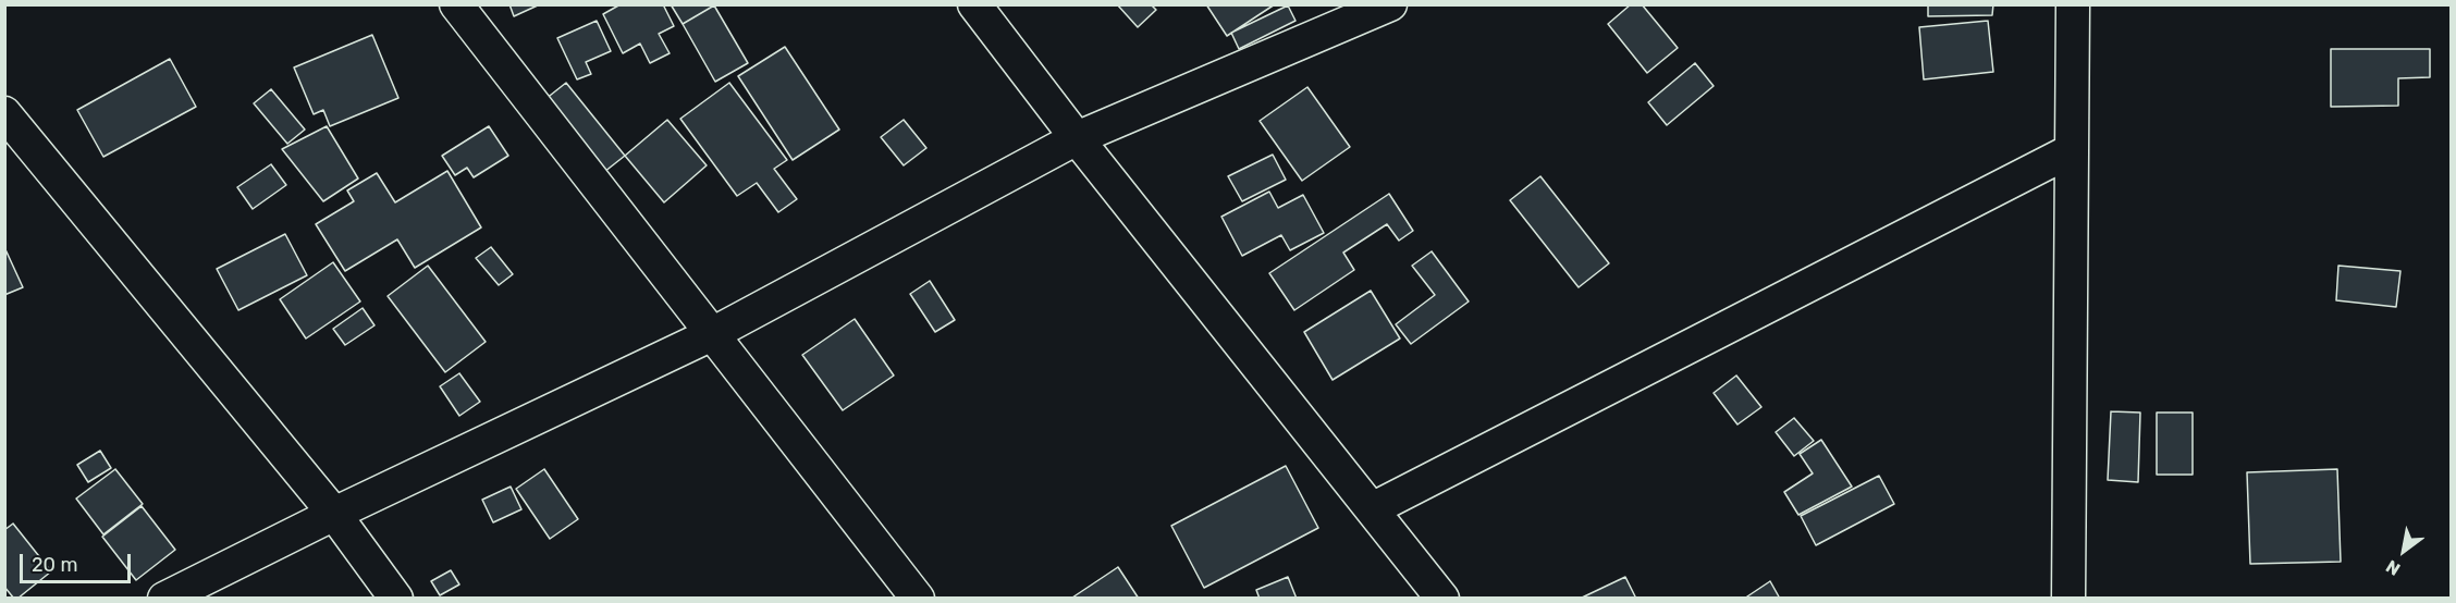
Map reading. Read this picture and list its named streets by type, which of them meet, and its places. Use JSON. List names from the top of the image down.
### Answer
{
  "scale_bar": "20 m",
  "north": "bottom left"
}
